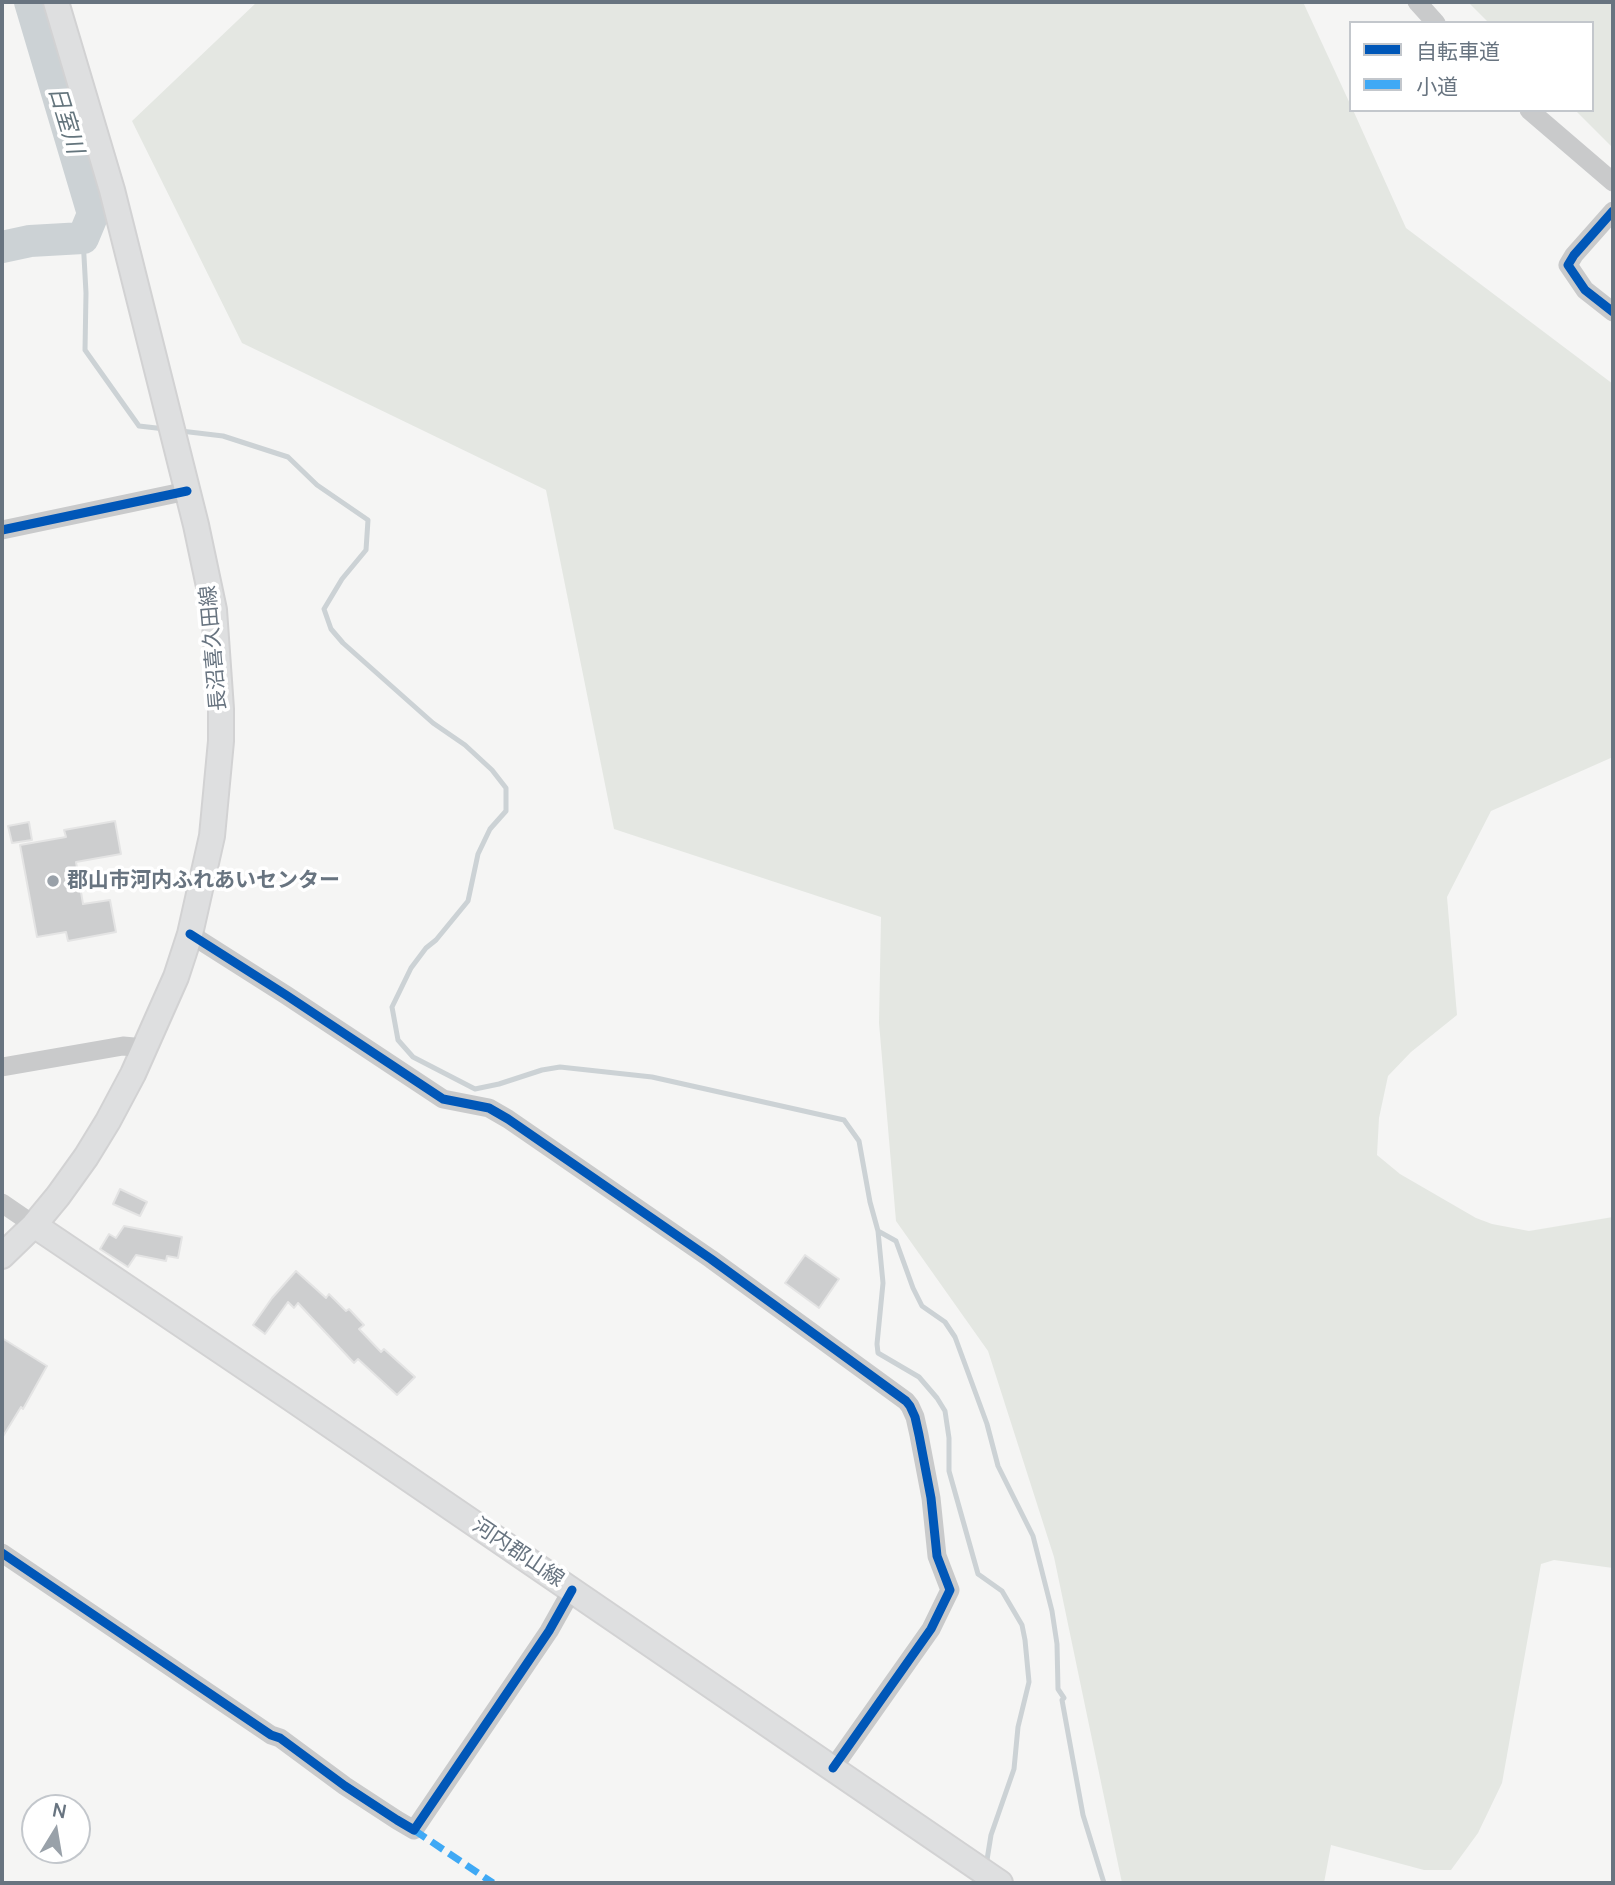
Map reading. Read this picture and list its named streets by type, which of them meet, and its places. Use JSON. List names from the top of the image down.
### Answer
{
  "streets": {
    "main road": ["長沼喜久田線", "河内郡山線"]
  },
  "crossings": [
    ["長沼喜久田線", "河内郡山線"]
  ],
  "water": ["日室川"],
  "places": ["郡山市河内ふれあいセンター"],
  "legend": ["自転車道", "小道"],
  "north": "top"
}
